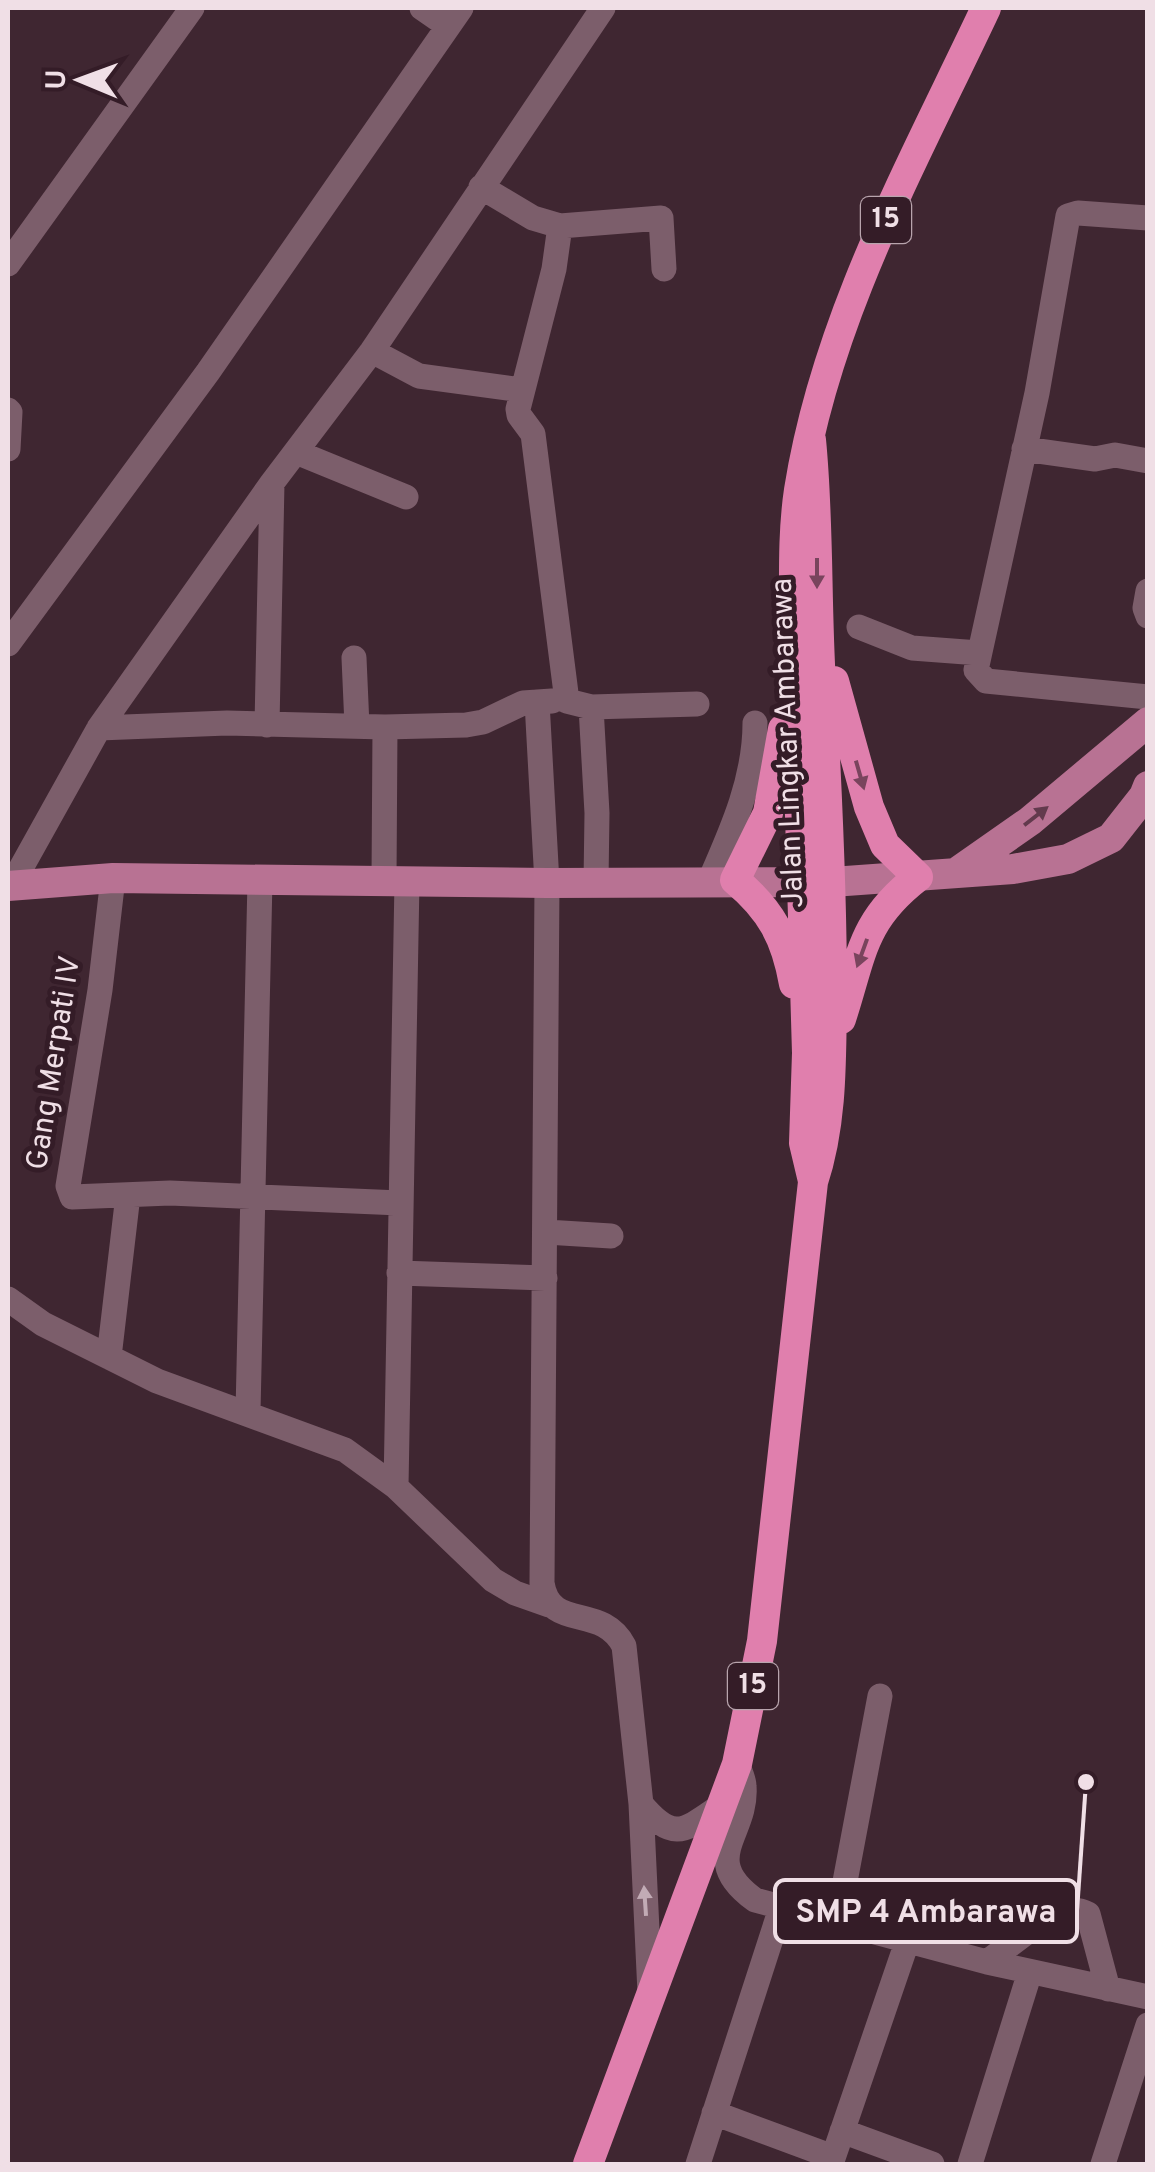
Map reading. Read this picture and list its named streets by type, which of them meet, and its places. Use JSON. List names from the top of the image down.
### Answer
{
  "streets": {
    "highway": ["15", "Jalan Lingkar Ambarawa"],
    "street": ["Gang Merpati IV"]
  },
  "crossings": [
    ["15", "Jalan Lingkar Ambarawa"]
  ],
  "places": ["SMP 4 Ambarawa"],
  "north": "left"
}
